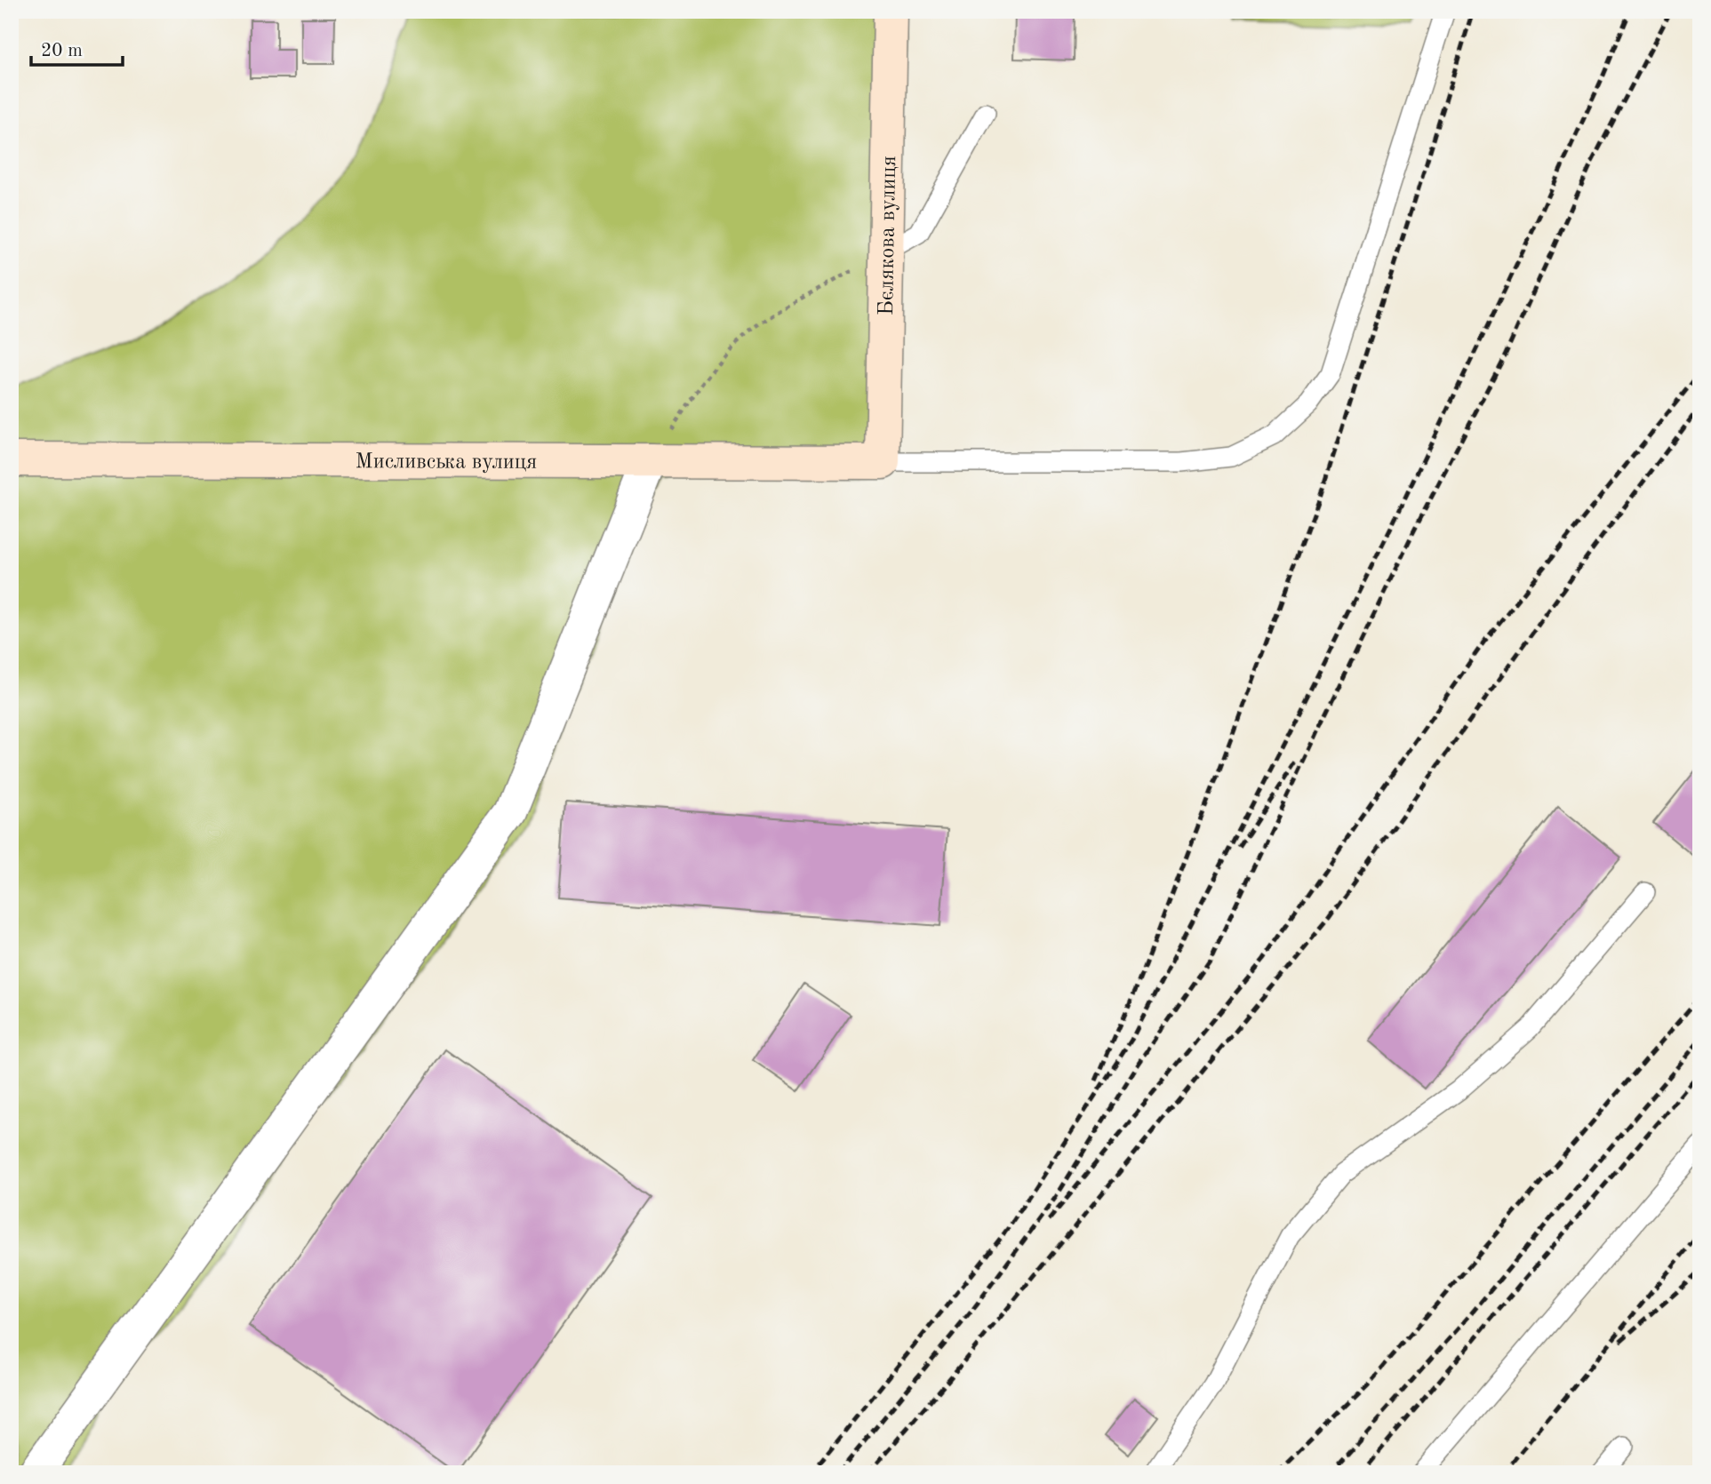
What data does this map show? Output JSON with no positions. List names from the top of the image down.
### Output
{
  "streets": {
    "street": ["Бєлякова вулиця", "Мисливська вулиця"]
  },
  "crossings": [
    ["Бєлякова вулиця", "Мисливська вулиця"]
  ],
  "scale_bar": "20 m"
}
